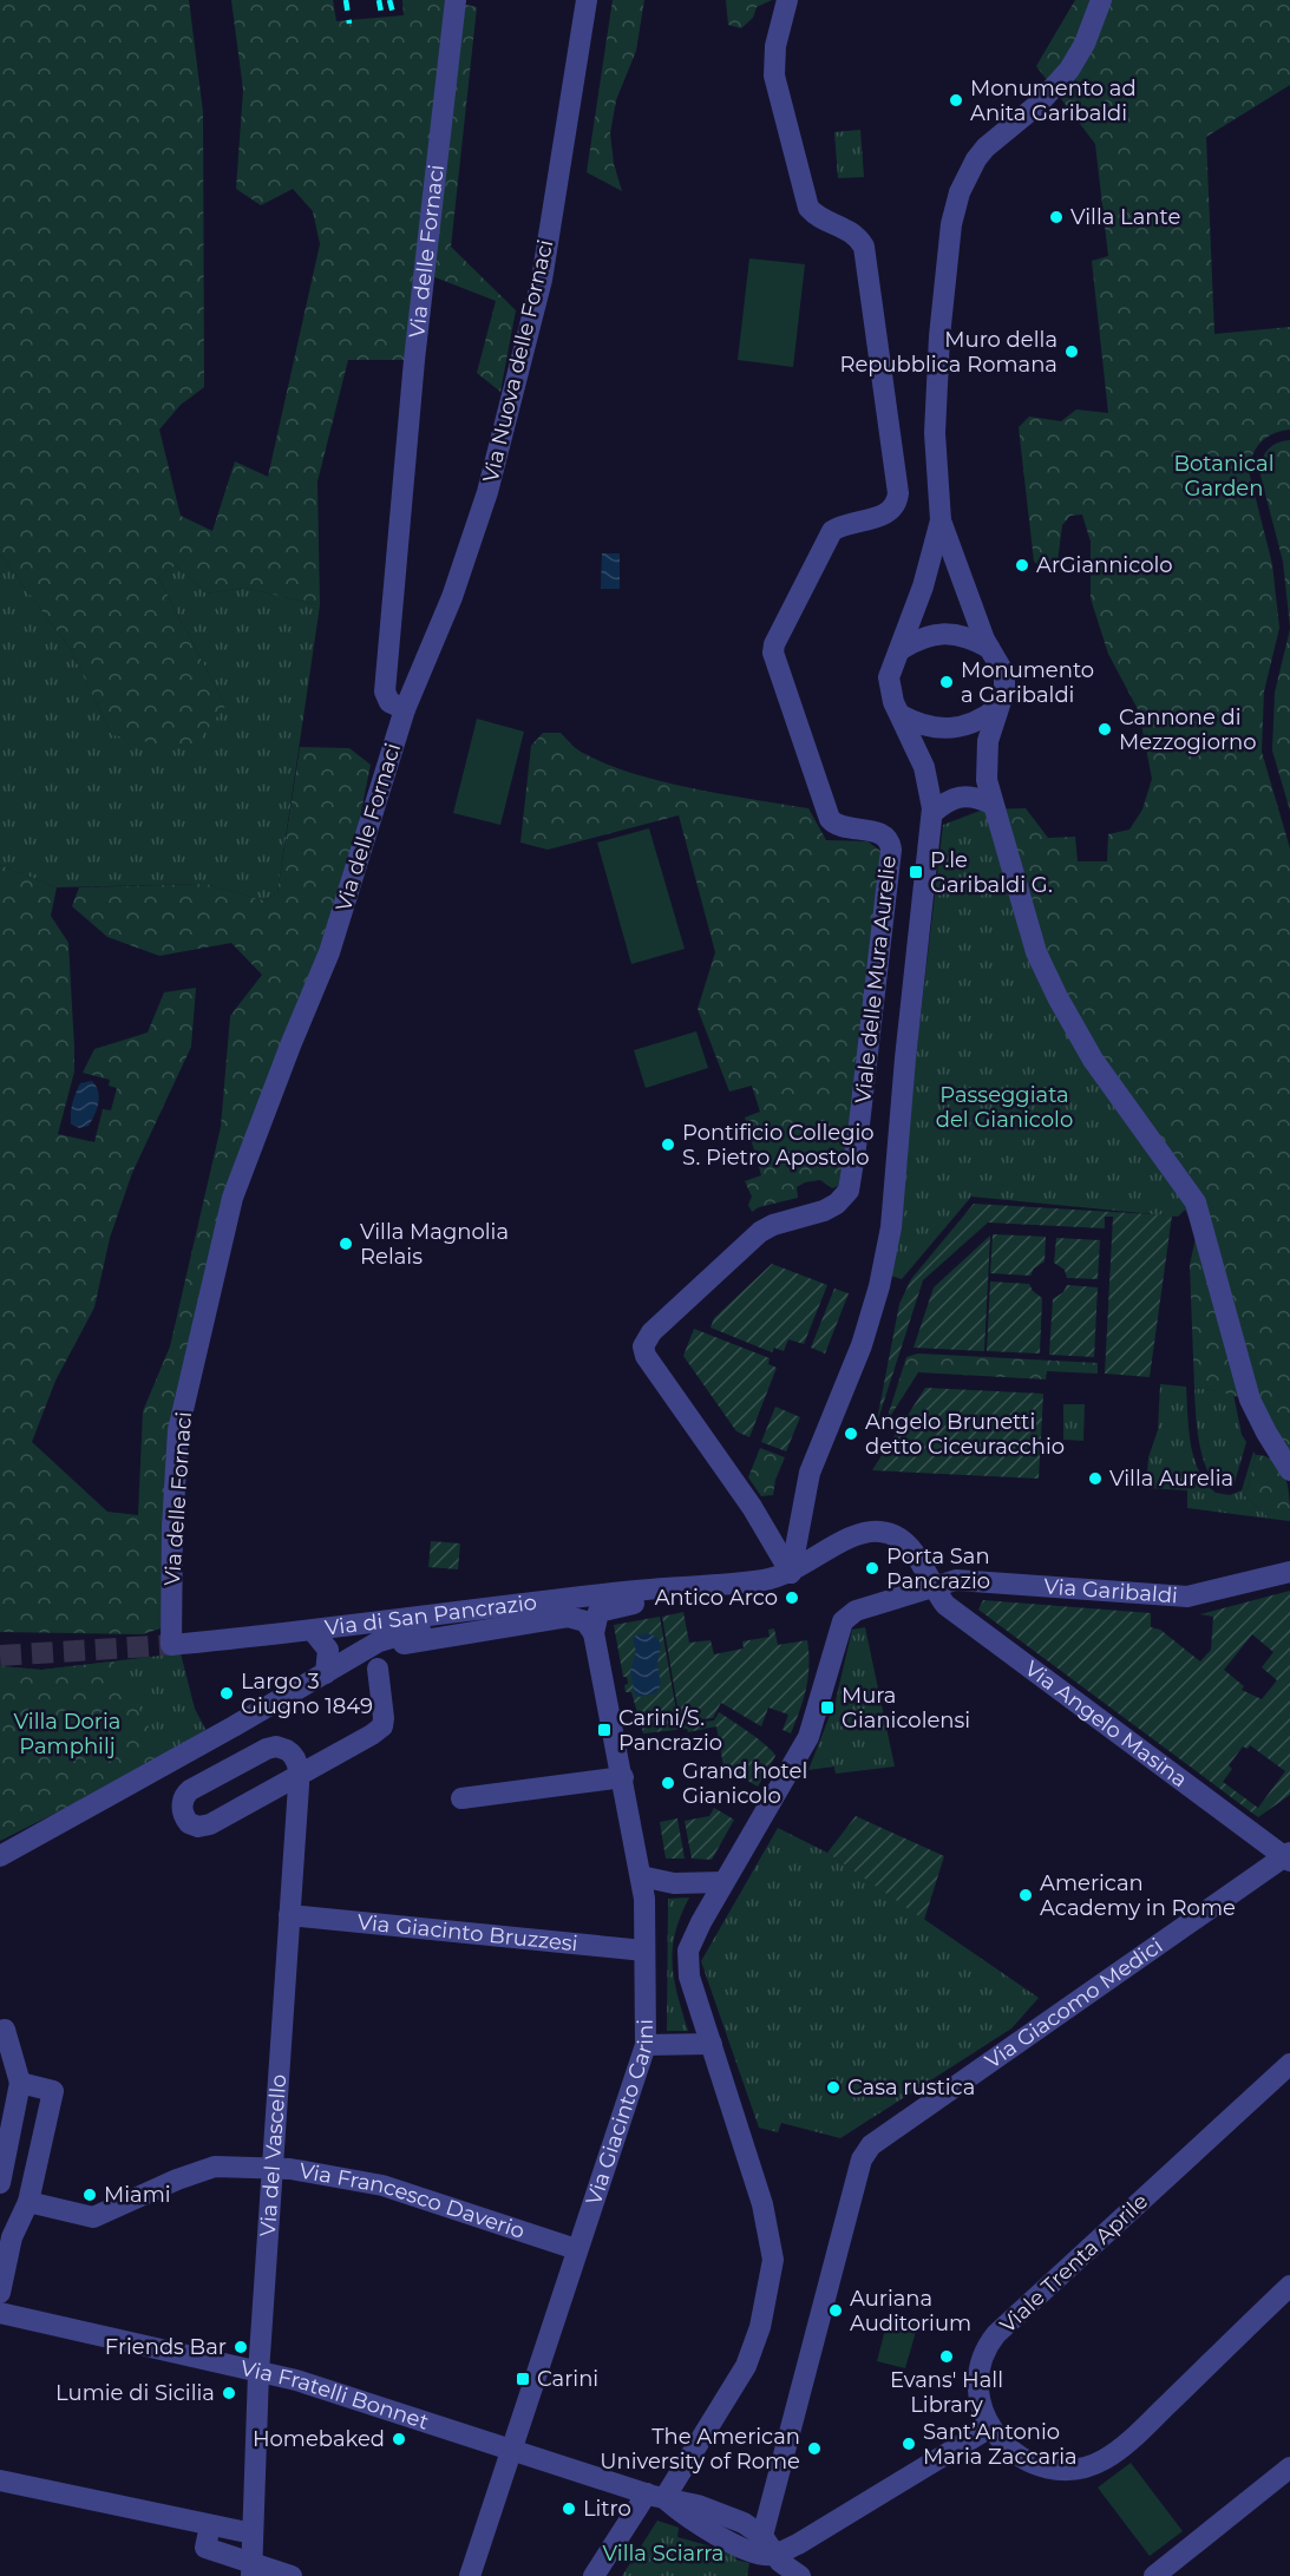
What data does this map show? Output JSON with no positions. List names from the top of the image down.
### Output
{
  "streets": {
    "street": [
      "Via delle Fornaci",
      "Via Nuova delle Fornaci",
      "Viale delle Mura Aurelie",
      "Via Garibaldi",
      "Via di San Pancrazio",
      "Via Angelo Masina",
      "Via Giacinto Bruzzesi",
      "Via Giacomo Medici",
      "Via Giacinto Carini",
      "Via del Vascello",
      "Via Francesco Daverio",
      "Viale Trenta Aprile",
      "Via Fratelli Bonnet"
    ]
  },
  "crossings": [
    ["Via delle Fornaci", "Via Nuova delle Fornaci"],
    ["Via delle Fornaci", "Via di San Pancrazio"],
    ["Viale delle Mura Aurelie", "Via di San Pancrazio"],
    ["Via Garibaldi", "Via Angelo Masina"],
    ["Via di San Pancrazio", "Via Angelo Masina"],
    ["Via di San Pancrazio", "Via Giacinto Carini"],
    ["Via Angelo Masina", "Via Giacomo Medici"],
    ["Via Giacinto Bruzzesi", "Via Giacinto Carini"],
    ["Via Giacinto Bruzzesi", "Via del Vascello"],
    ["Via Giacinto Carini", "Via Francesco Daverio"],
    ["Via Giacinto Carini", "Via Fratelli Bonnet"],
    ["Via del Vascello", "Via Francesco Daverio"],
    ["Via del Vascello", "Via Fratelli Bonnet"]
  ],
  "parks": [
    "Botanical Garden",
    "Passeggiata del Gianicolo",
    "Villa Doria Pamphilj",
    "Villa Sciarra"
  ],
  "places": {
    "other": [
      "Monumento ad Anita Garibaldi",
      "Villa Lante",
      "Muro della Repubblica Romana",
      "ArGiannicolo",
      "Monumento a Garibaldi",
      "Cannone di Mezzogiorno",
      "Pontificio Collegio S. Pietro Apostolo",
      "Villa Magnolia Relais",
      "Angelo Brunetti detto Ciceuracchio",
      "Villa Aurelia",
      "Porta San Pancrazio",
      "Antico Arco",
      "Largo 3 Giugno 1849",
      "Grand hotel Gianicolo",
      "American Academy in Rome",
      "Casa rustica",
      "Miami",
      "Auriana Auditorium",
      "Friends Bar",
      "Evans' Hall Library",
      "Lumie di Sicilia",
      "Homebaked",
      "Sant’Antonio Maria Zaccaria",
      "The American University of Rome",
      "Litro"
    ],
    "transit": [
      "P.le Garibaldi G.",
      "Mura Gianicolensi",
      "Carini/S. Pancrazio",
      "Carini"
    ]
  }
}
